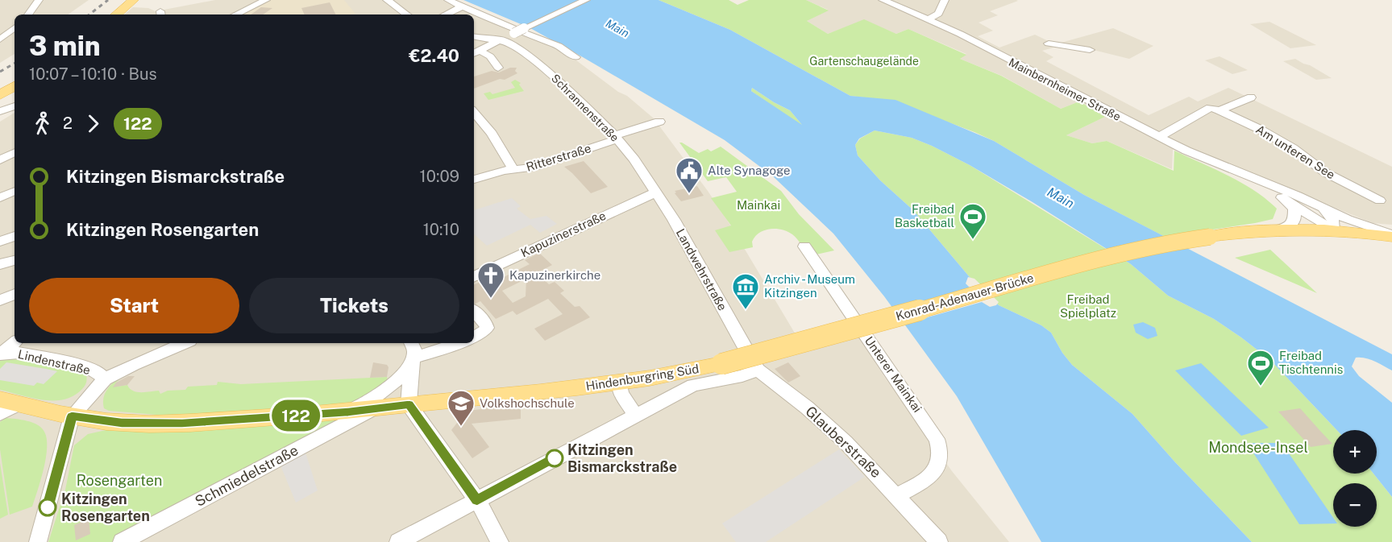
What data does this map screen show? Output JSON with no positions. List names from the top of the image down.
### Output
{
  "streets": {
    "main road": ["Mainbernheimer Straße", "Konrad-Adenauer-Brücke", "Hindenburgring Süd"],
    "street": [
      "Schrannenstraße",
      "Am unteren See",
      "Ritterstraße",
      "Kapuzinerstraße",
      "Landwehrstraße",
      "Lindenstraße",
      "Unterer Mainkai",
      "Glauberstraße",
      "Schmiedelstraße"
    ]
  },
  "crossings": [
    ["Mainbernheimer Straße", "Konrad-Adenauer-Brücke"],
    ["Schrannenstraße", "Ritterstraße"],
    ["Schrannenstraße", "Kapuzinerstraße"],
    ["Schrannenstraße", "Landwehrstraße"],
    ["Kapuzinerstraße", "Landwehrstraße"],
    ["Landwehrstraße", "Glauberstraße"],
    ["Konrad-Adenauer-Brücke", "Hindenburgring Süd"],
    ["Unterer Mainkai", "Glauberstraße"],
    ["Hindenburgring Süd", "Schmiedelstraße"]
  ],
  "water": ["Main"],
  "parks": [
    "Gartenschaugelände",
    "Mainkai",
    "Freibad Spielplatz",
    "Mondsee-Insel",
    "Rosengarten"
  ],
  "places": {
    "public building": ["Alte Synagoge"],
    "sports": ["Freibad Basketball", "Freibad Tischtennis"],
    "church": ["Kapuzinerkirche"],
    "museum": ["Archiv - Museum Kitzingen"],
    "school or university": ["Volkshochschule"],
    "other": ["Kitzingen Bismarckstraße", "Kitzingen Rosengarten"]
  },
  "lines": ["bus line 122"],
  "page": {
    "on_map": "122",
    "heading": ["3 min", "10:07 – 10:10 · Bus", "€2.40"],
    "legs": ["2", "122"],
    "list": [
      {
        "name": "Kitzingen Bismarckstraße",
        "value": "10:09"
      },
      {
        "name": "Kitzingen Rosengarten",
        "value": "10:10"
      }
    ],
    "buttons": ["Start", "Tickets"],
    "map_buttons": ["+", "−"]
  }
}
